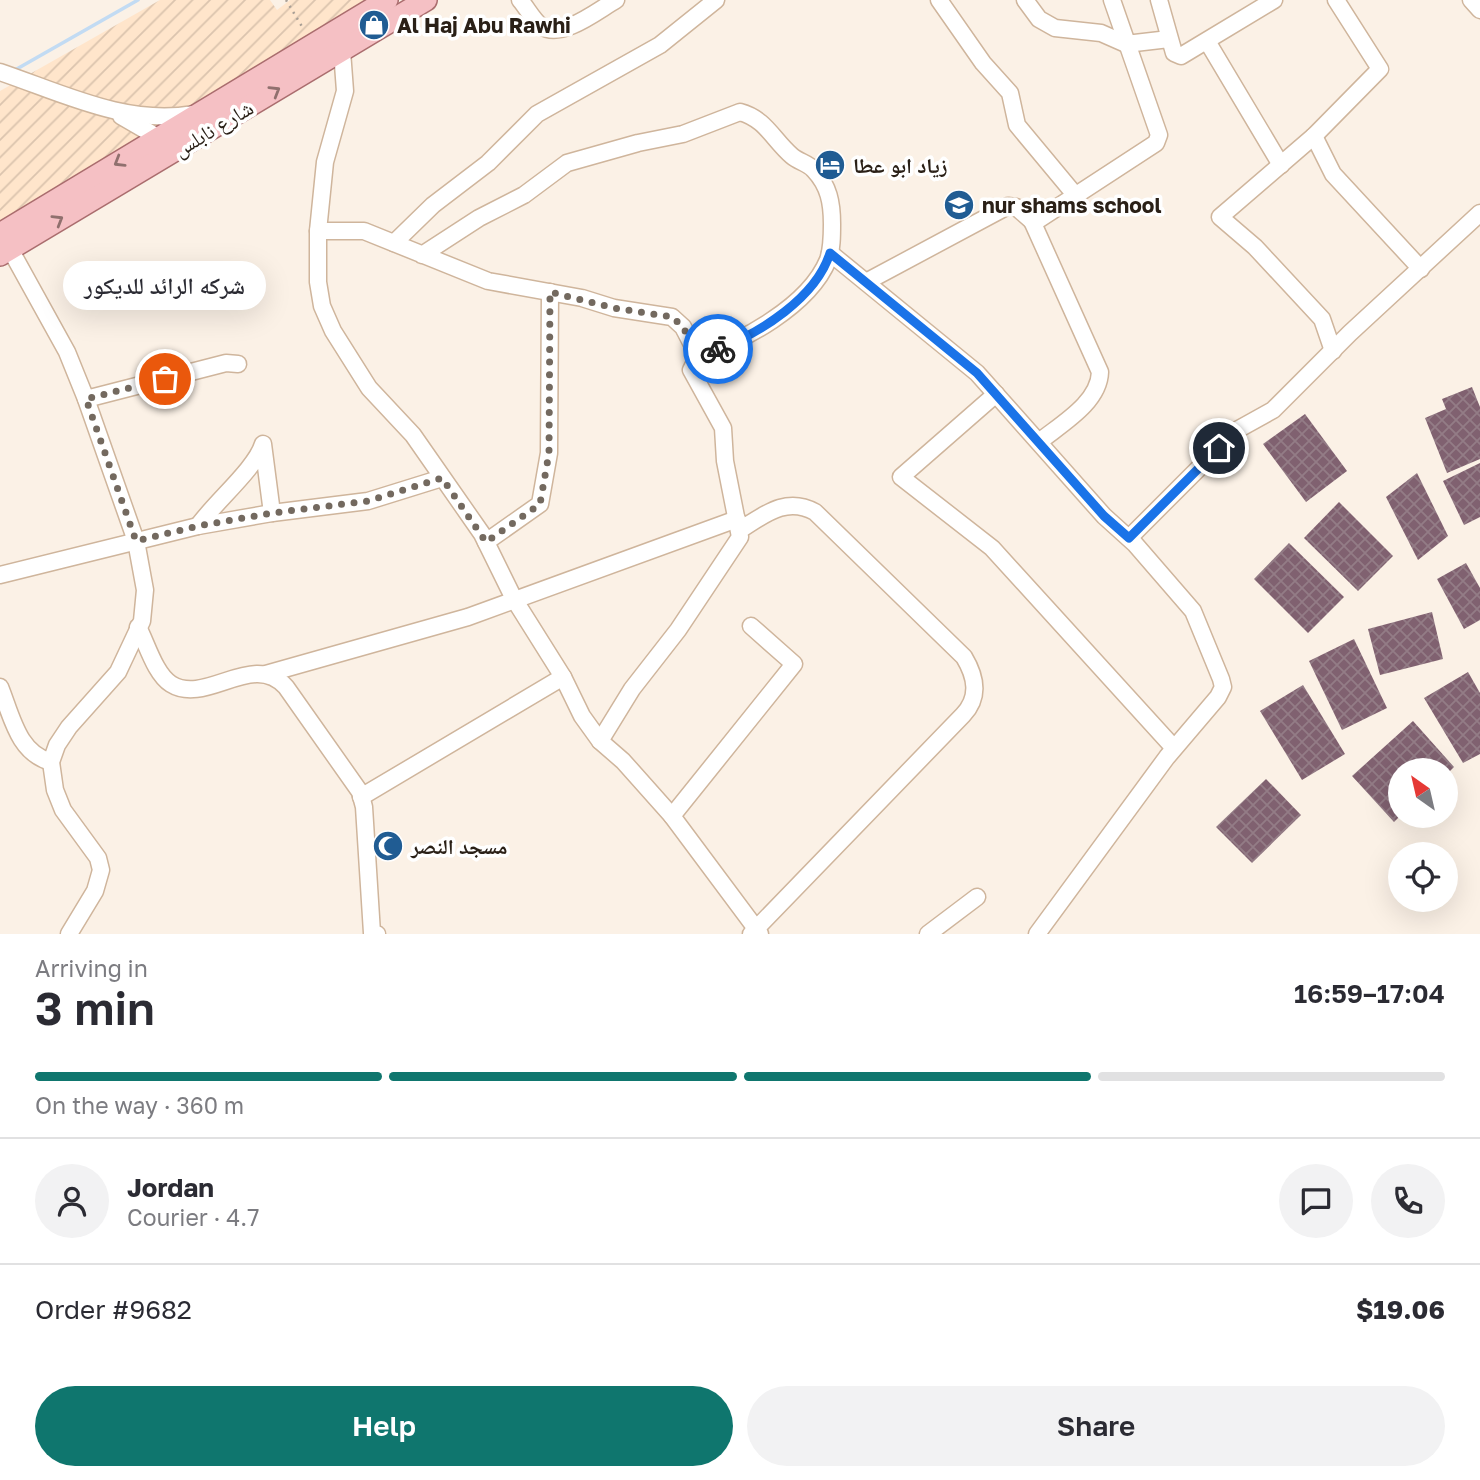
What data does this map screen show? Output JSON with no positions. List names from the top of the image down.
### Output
{
  "streets": {
    "main road": ["شارع نابلس"]
  },
  "places": {
    "shop": ["Al Haj Abu Rawhi"],
    "hotel": ["زياد ابو عطا"],
    "school or university": ["nur shams school"],
    "other": ["شركه الرائد للديكور"],
    "mosque": ["مسجد النصر"]
  },
  "north": "top left",
  "page": {
    "bubble": "شركه الرائد للديكور",
    "heading": ["3 min", "Arriving in", "16:59–17:04"],
    "panel": [
      "Jordan",
      "Courier · 4.7",
      "Order #9682",
      "$19.06"
    ],
    "bar": "On the way · 360 m",
    "buttons": ["Help", "Share"]
  }
}
